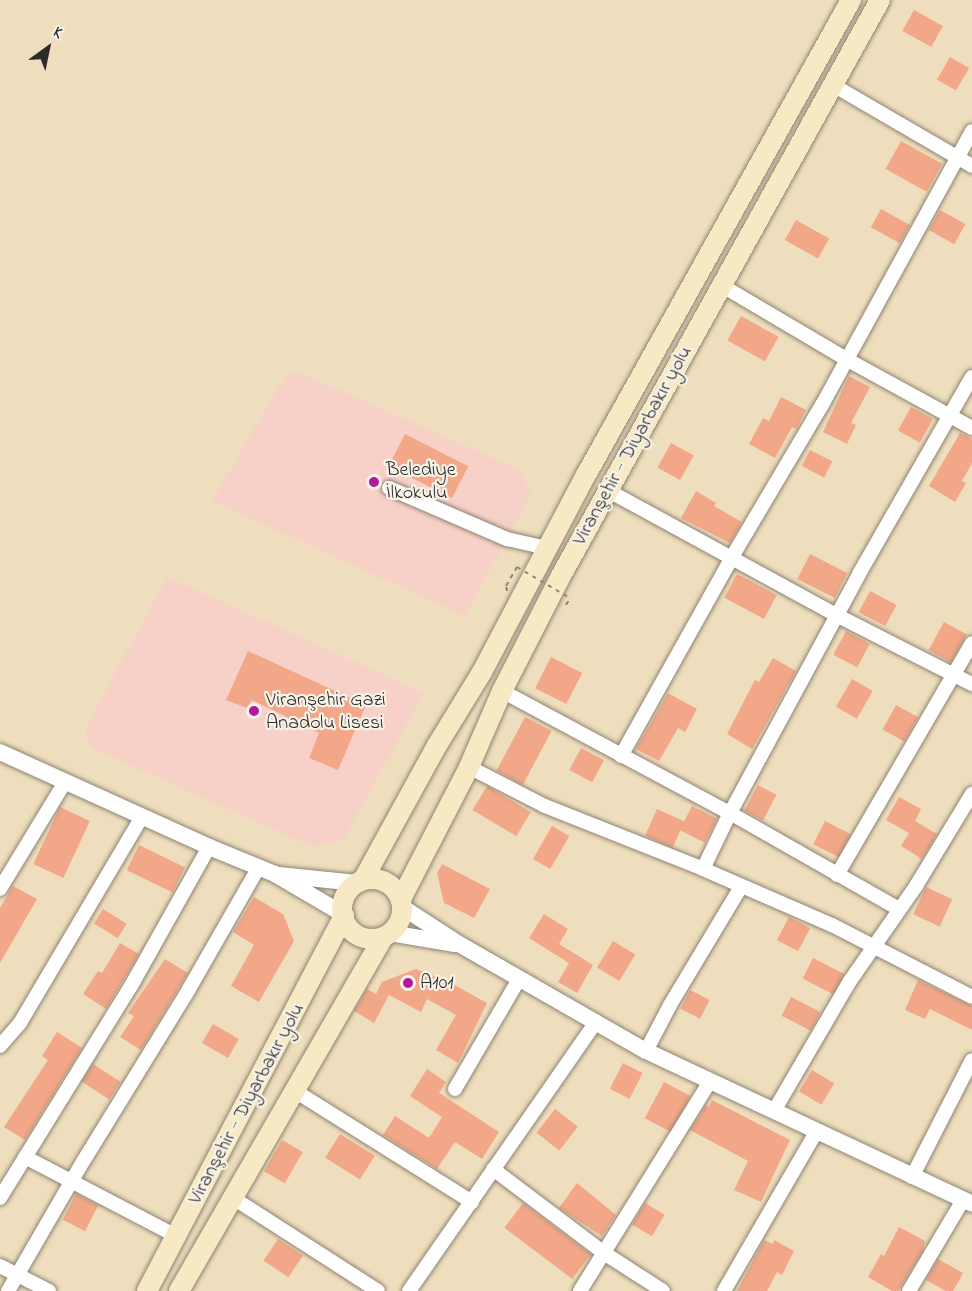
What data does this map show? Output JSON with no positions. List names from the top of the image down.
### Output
{
  "streets": {
    "main road": ["Viranşehir - Diyarbakır yolu"]
  },
  "places": ["Belediye İlkokulu", "Viranşehir Gazi Anadolu Lisesi", "A101"],
  "north": "top right"
}
